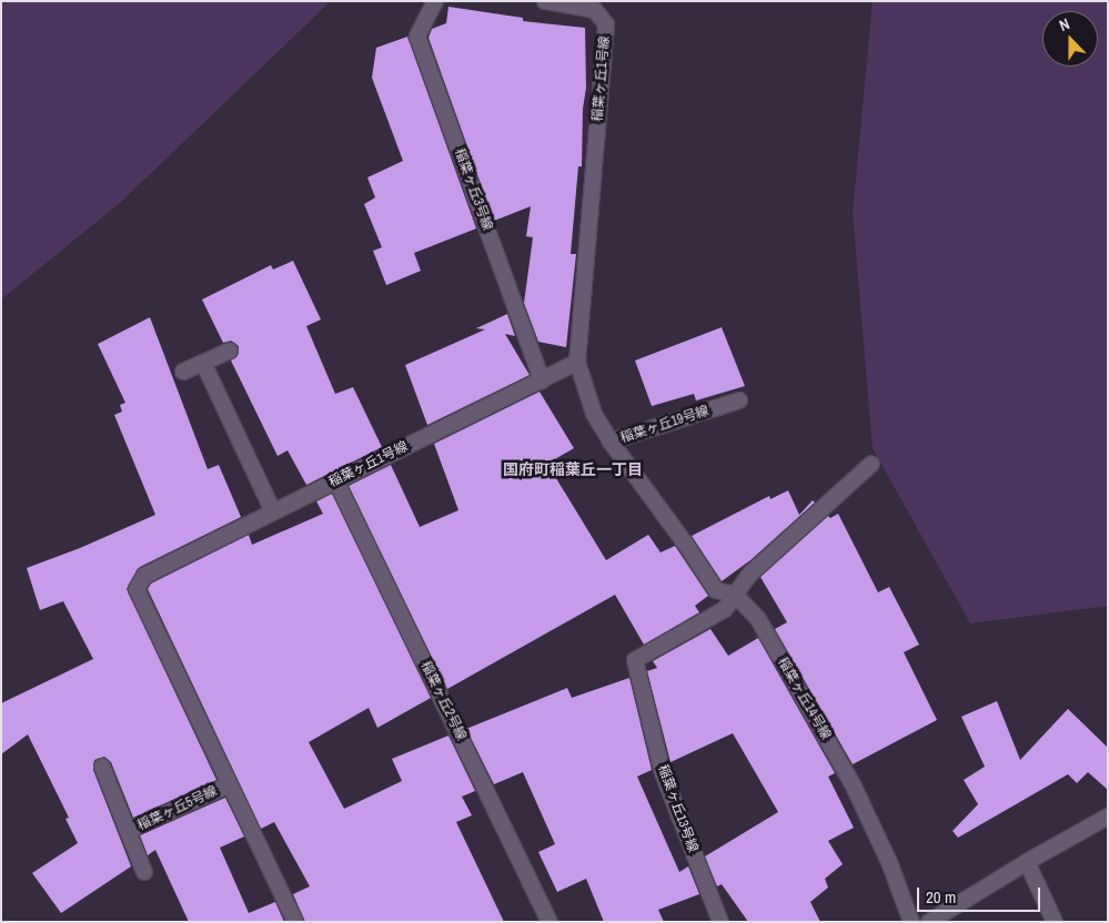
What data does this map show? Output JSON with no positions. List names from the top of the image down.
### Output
{
  "streets": {
    "street": [
      "稲葉ヶ丘1号線",
      "稲葉ヶ丘3号線",
      "稲葉ヶ丘19号線",
      "稲葉ヶ丘14号線",
      "稲葉ヶ丘2号線",
      "稲葉ヶ丘5号線",
      "稲葉ヶ丘13号線"
    ]
  },
  "crossings": [
    ["稲葉ヶ丘1号線", "稲葉ヶ丘3号線"],
    ["稲葉ヶ丘1号線", "稲葉ヶ丘19号線"],
    ["稲葉ヶ丘1号線", "稲葉ヶ丘2号線"],
    ["稲葉ヶ丘1号線", "稲葉ヶ丘5号線"],
    ["稲葉ヶ丘14号線", "稲葉ヶ丘13号線"]
  ],
  "districts": ["国府町稲葉丘一丁目"],
  "scale_bar": "20 m",
  "north": "top"
}
